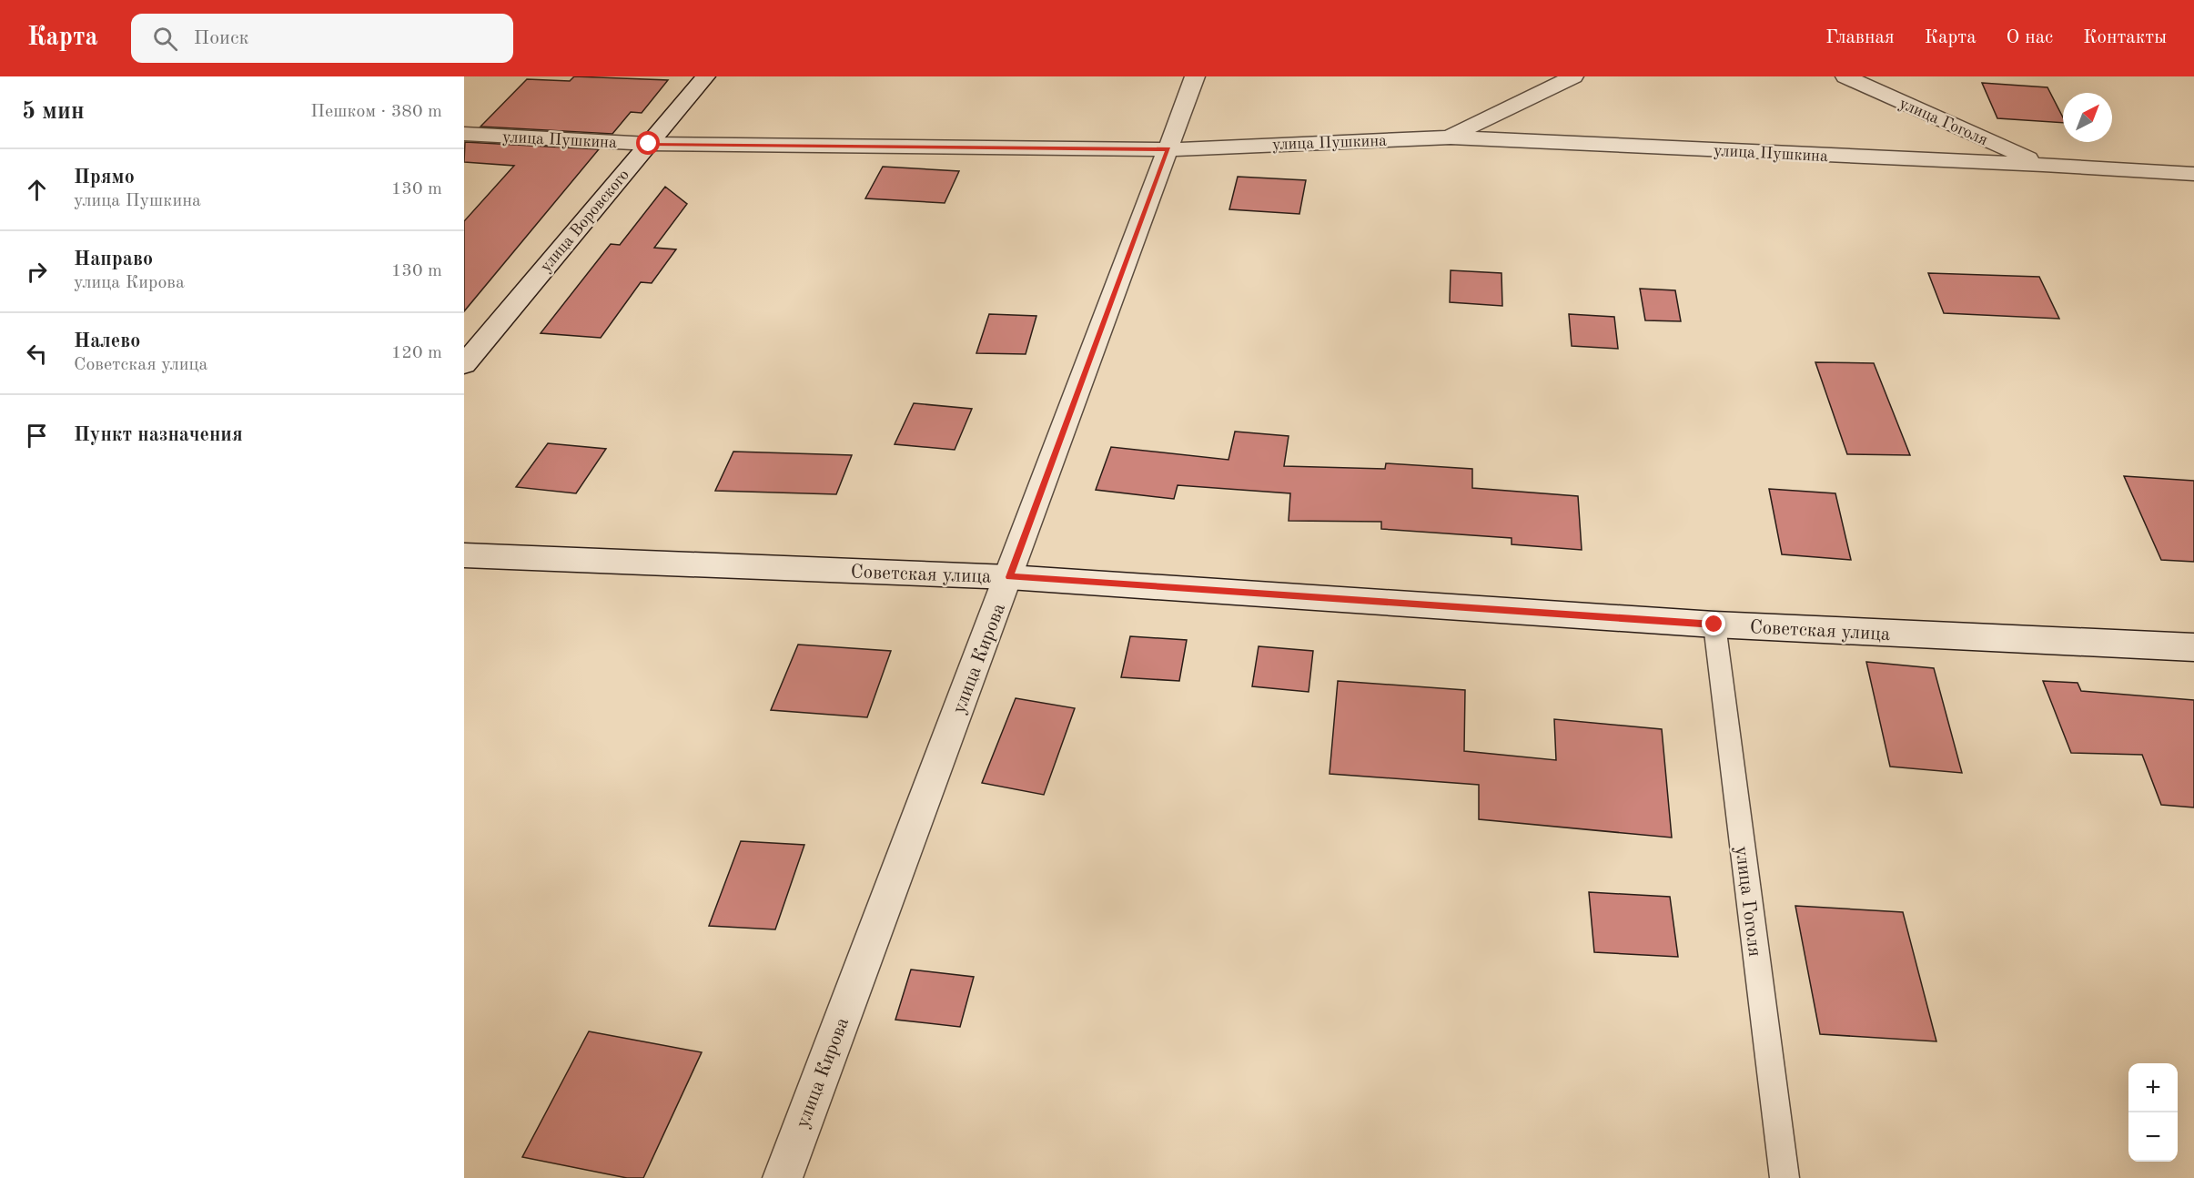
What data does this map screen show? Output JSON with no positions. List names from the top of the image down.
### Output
{
  "streets": {
    "street": [
      "улица Гоголя",
      "улица Пушкина",
      "улица Воровского",
      "Советская улица",
      "улица Кирова"
    ]
  },
  "crossings": [
    ["улица Гоголя", "улица Пушкина"],
    ["улица Гоголя", "Советская улица"],
    ["улица Пушкина", "улица Воровского"],
    ["улица Пушкина", "улица Кирова"],
    ["Советская улица", "улица Кирова"]
  ],
  "north": "top right",
  "page": {
    "header": "Карта",
    "search": "Поиск",
    "nav": [
      "Главная",
      "Карта",
      "О нас",
      "Контакты"
    ],
    "heading": ["5 мин", "Пешком · 380 m"],
    "list": [
      ["Прямо", "улица Пушкина", "130 m"],
      ["Направо", "улица Кирова", "130 m"],
      ["Налево", "Советская улица", "120 m"],
      "Пункт назначения"
    ],
    "map_buttons": ["+", "−"]
  }
}
